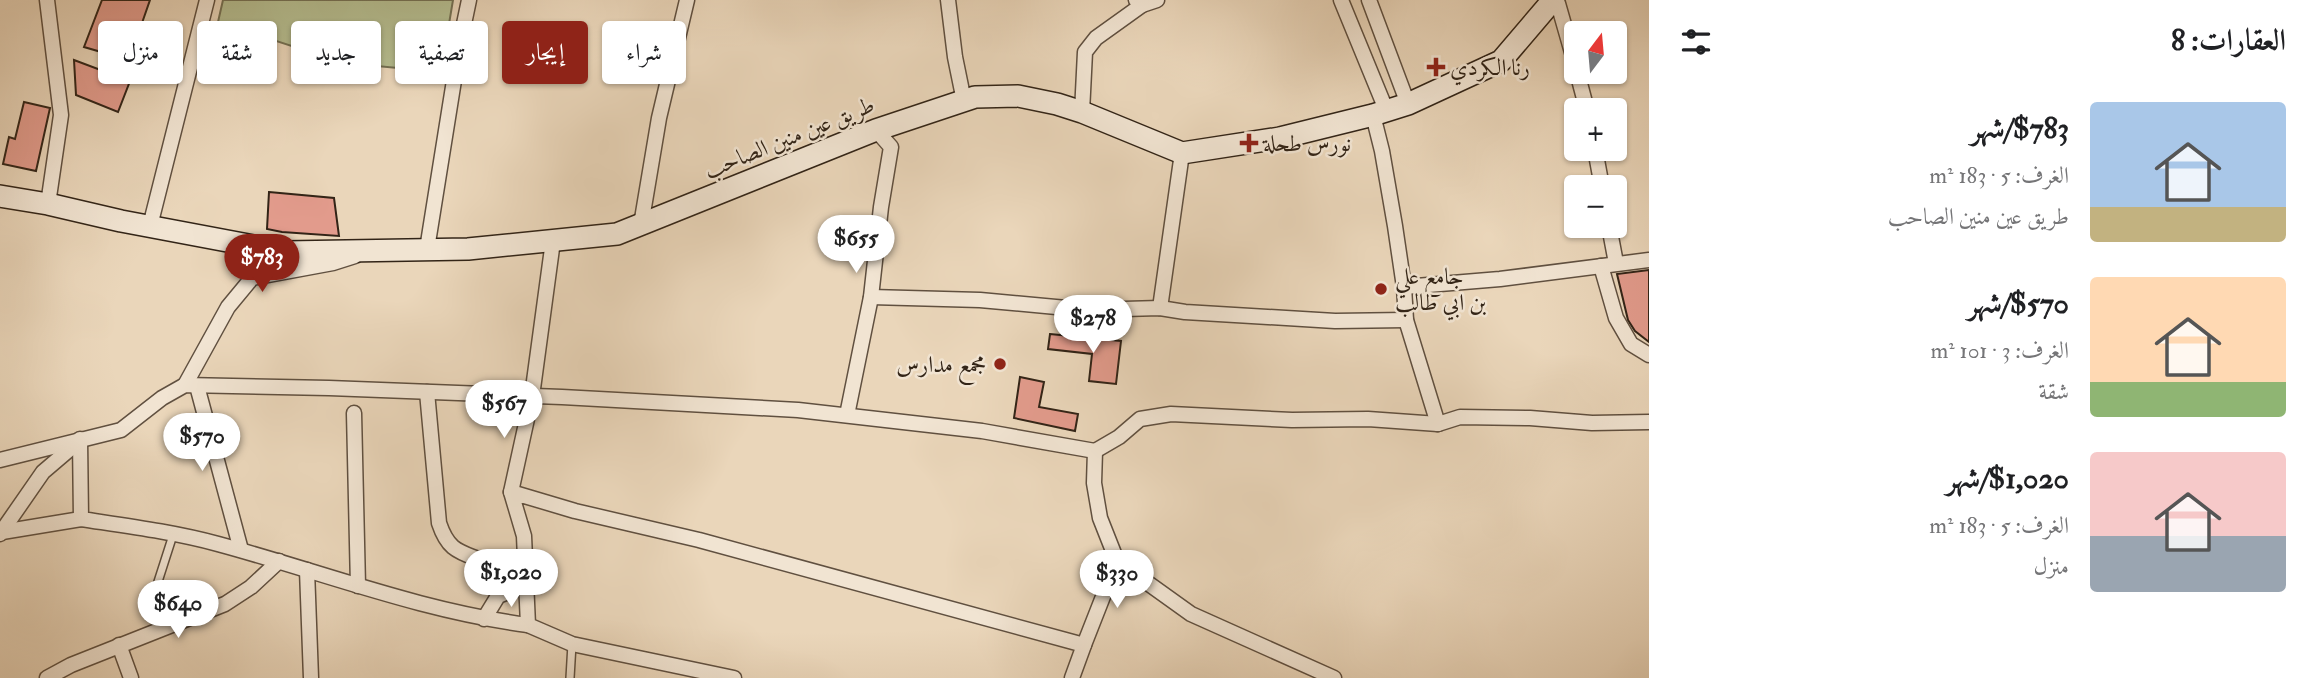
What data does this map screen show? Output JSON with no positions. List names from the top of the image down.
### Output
{
  "streets": {
    "main road": ["طريق عين منين الصاحب"]
  },
  "places": {
    "health": ["رنا الكردي", "نورس طحلة"],
    "other": ["جامع علي بن ابي طالب", "مجمع مدارس"]
  },
  "north": "top",
  "page": {
    "heading": "العقارات: 8",
    "map_buttons": ["+", "−"],
    "chip": [
      "شراء",
      "إيجار",
      "تصفية",
      "جديد",
      "شقة",
      "منزل"
    ],
    "list": [
      {
        "name": "$783/شهر",
        "note": "الغرف: 5 · 183 m² · طريق عين منين الصاحب"
      },
      {
        "name": "$570/شهر",
        "note": "الغرف: 3 · 101 m² · شقة"
      },
      {
        "name": "$1,020/شهر",
        "note": "الغرف: 5 · 183 m² · منزل"
      }
    ],
    "price": [
      "$655",
      "$783",
      "$278",
      "$567",
      "$570",
      "$1,020",
      "$330",
      "$640"
    ]
  }
}
